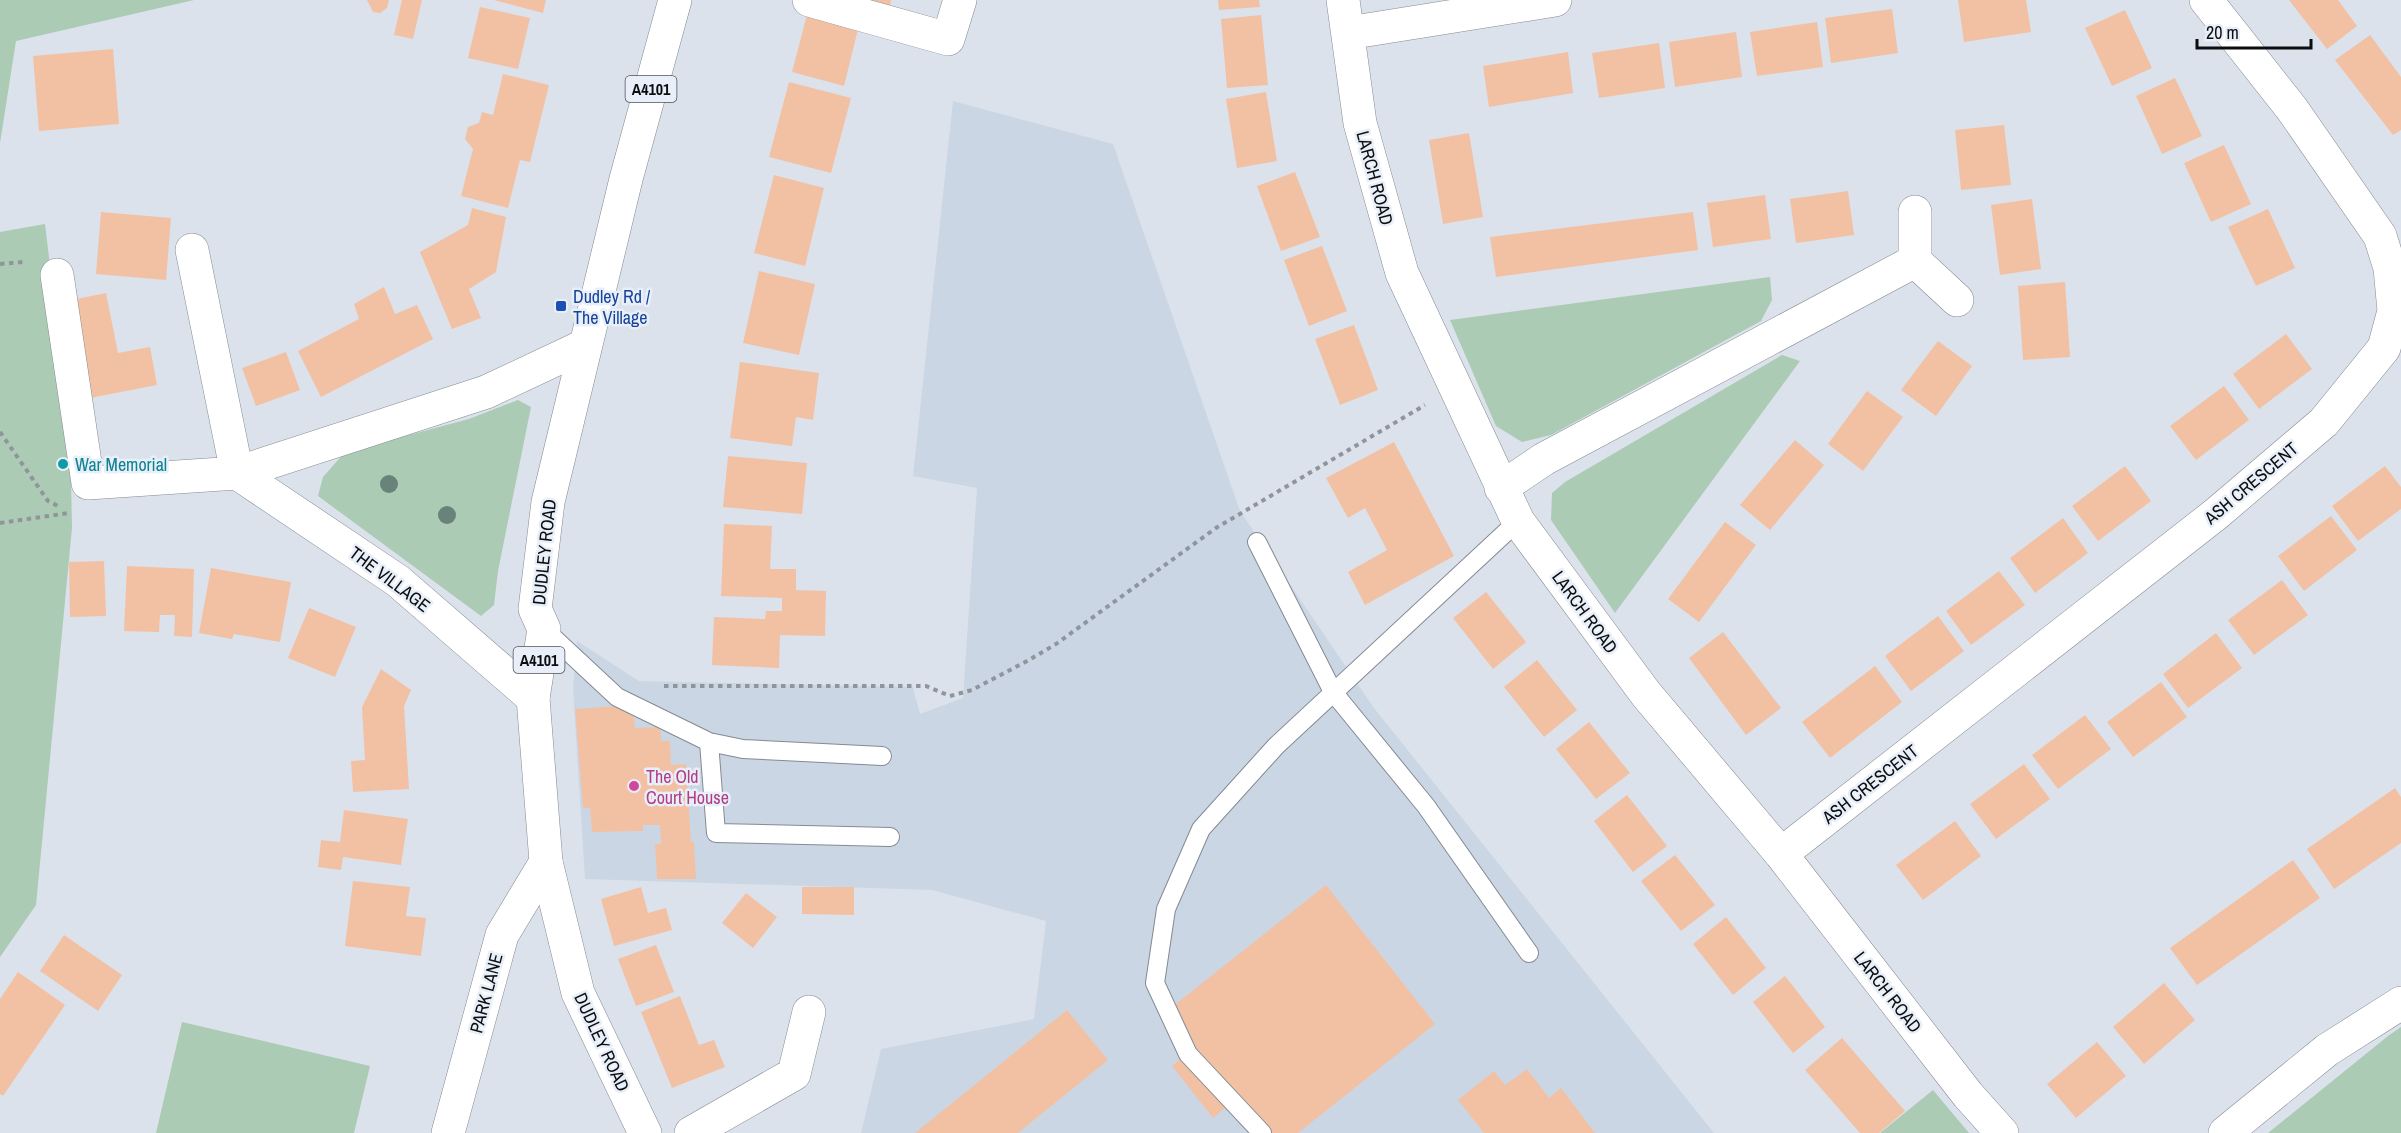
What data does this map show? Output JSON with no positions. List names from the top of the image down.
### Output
{
  "streets": {
    "street": [
      "A4101",
      "LARCH ROAD",
      "ASH CRESCENT",
      "DUDLEY ROAD",
      "THE VILLAGE",
      "PARK LANE"
    ]
  },
  "crossings": [
    ["LARCH ROAD", "ASH CRESCENT"],
    ["DUDLEY ROAD", "THE VILLAGE"],
    ["DUDLEY ROAD", "PARK LANE"]
  ],
  "places": {
    "transit": ["Dudley Rd / The Village"],
    "other": ["War Memorial", "The Old Court House"]
  },
  "scale_bar": "20 m"
}
